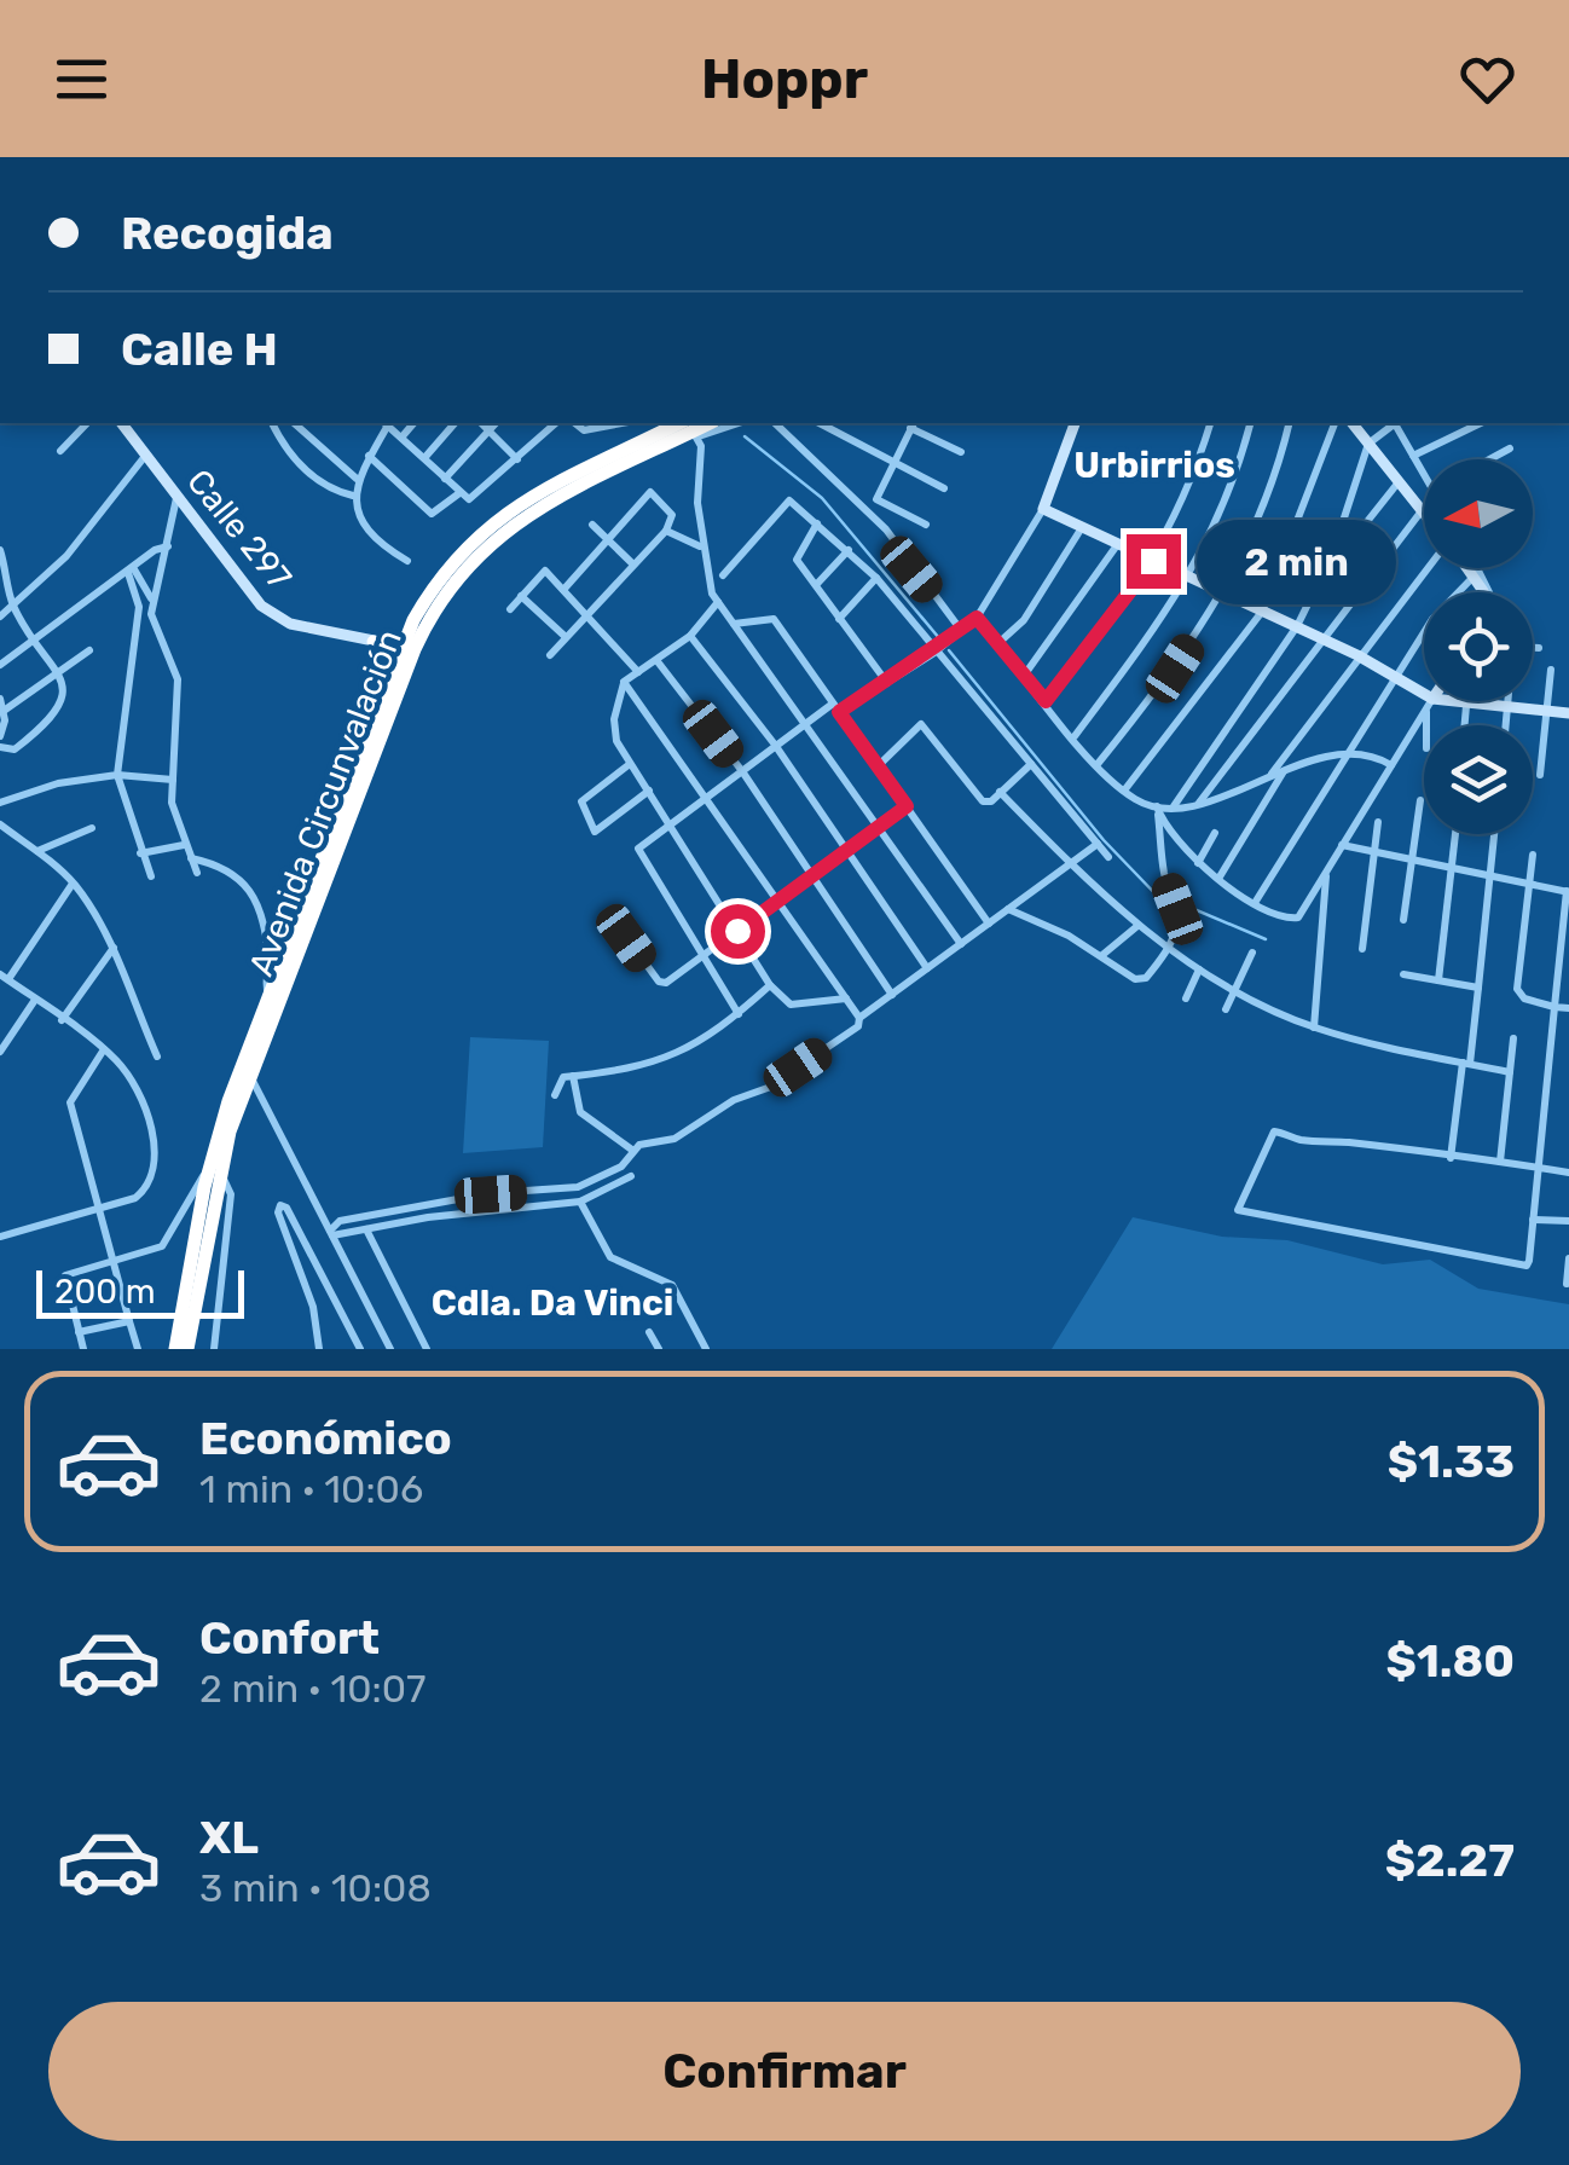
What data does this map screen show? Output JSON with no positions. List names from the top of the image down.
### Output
{
  "streets": {
    "highway": ["Avenida Circunvalación"],
    "street": ["Calle 297"]
  },
  "crossings": [
    ["Calle 297", "Avenida Circunvalación"]
  ],
  "districts": ["Urbirrios", "Cdla. Da Vinci"],
  "scale_bar": "200 m",
  "north": "left",
  "page": {
    "header": "Hoppr",
    "banner": ["Recogida", "Calle H"],
    "bubble": "2 min",
    "scale": "200 m",
    "list": [
      {
        "name": "Económico",
        "note": "1 min · 10:06",
        "value": "$1.33"
      },
      {
        "name": "Confort",
        "note": "2 min · 10:07",
        "value": "$1.80"
      },
      {
        "name": "XL",
        "note": "3 min · 10:08",
        "value": "$2.27"
      }
    ],
    "buttons": "Confirmar"
  }
}
